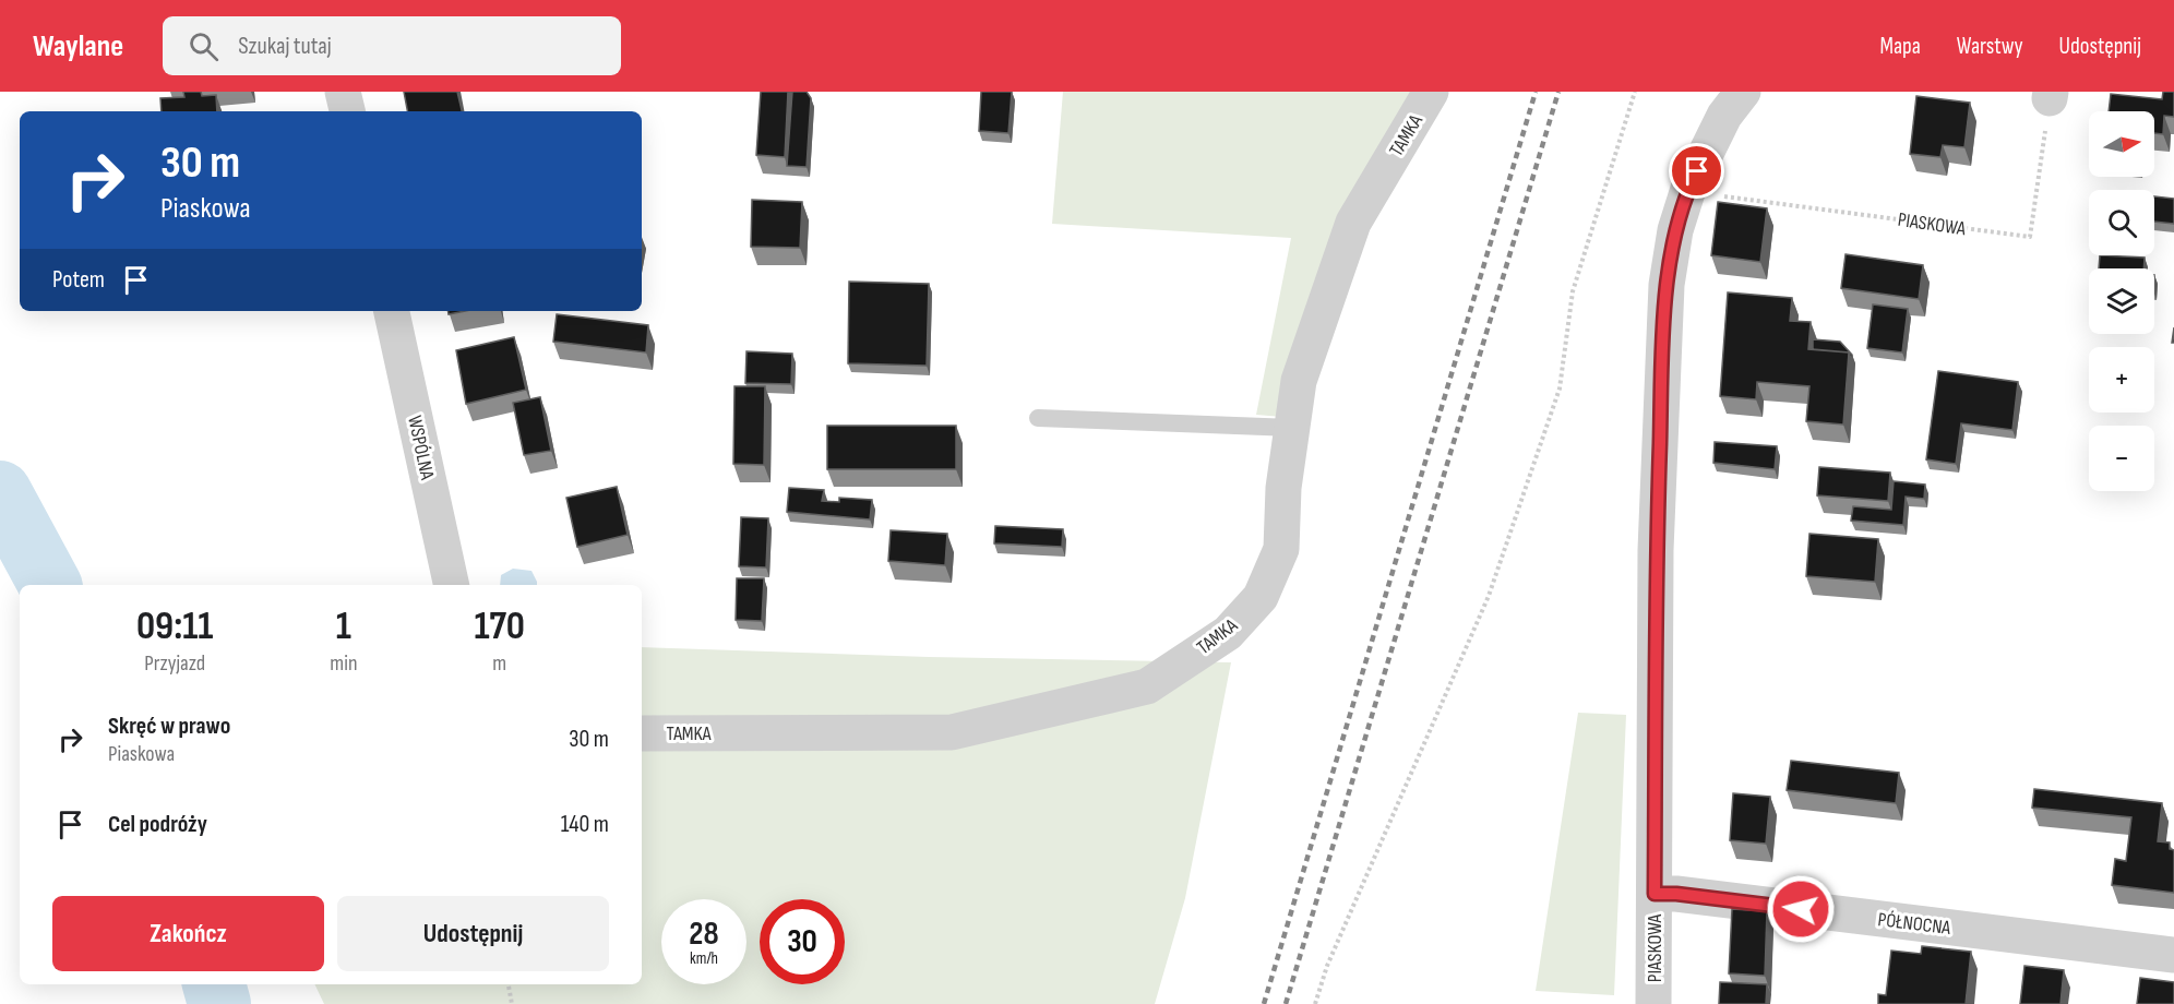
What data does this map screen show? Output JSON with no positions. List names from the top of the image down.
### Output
{
  "streets": {
    "street": [
      "TAMKA",
      "PIASKOWA",
      "WSPÓLNA",
      "PÓŁNOCNA"
    ]
  },
  "crossings": [
    ["PIASKOWA", "PÓŁNOCNA"]
  ],
  "north": "right",
  "page": {
    "header": "Waylane",
    "search": "Szukaj tutaj",
    "nav": ["Mapa", "Warstwy", "Udostępnij"],
    "map_buttons": ["+", "−"],
    "turn": ["30 m", "Piaskowa"],
    "then": "Potem",
    "eta": [
      "09:11",
      "Przyjazd",
      "1",
      "min",
      "170",
      "m"
    ],
    "list": [
      {
        "name": "Skręć w prawo",
        "note": "Piaskowa",
        "value": "30 m"
      },
      {
        "name": "Cel podróży",
        "value": "140 m"
      }
    ],
    "buttons": ["Zakończ", "Udostępnij"],
    "speed": "28 km/h",
    "limit": "30"
  }
}
